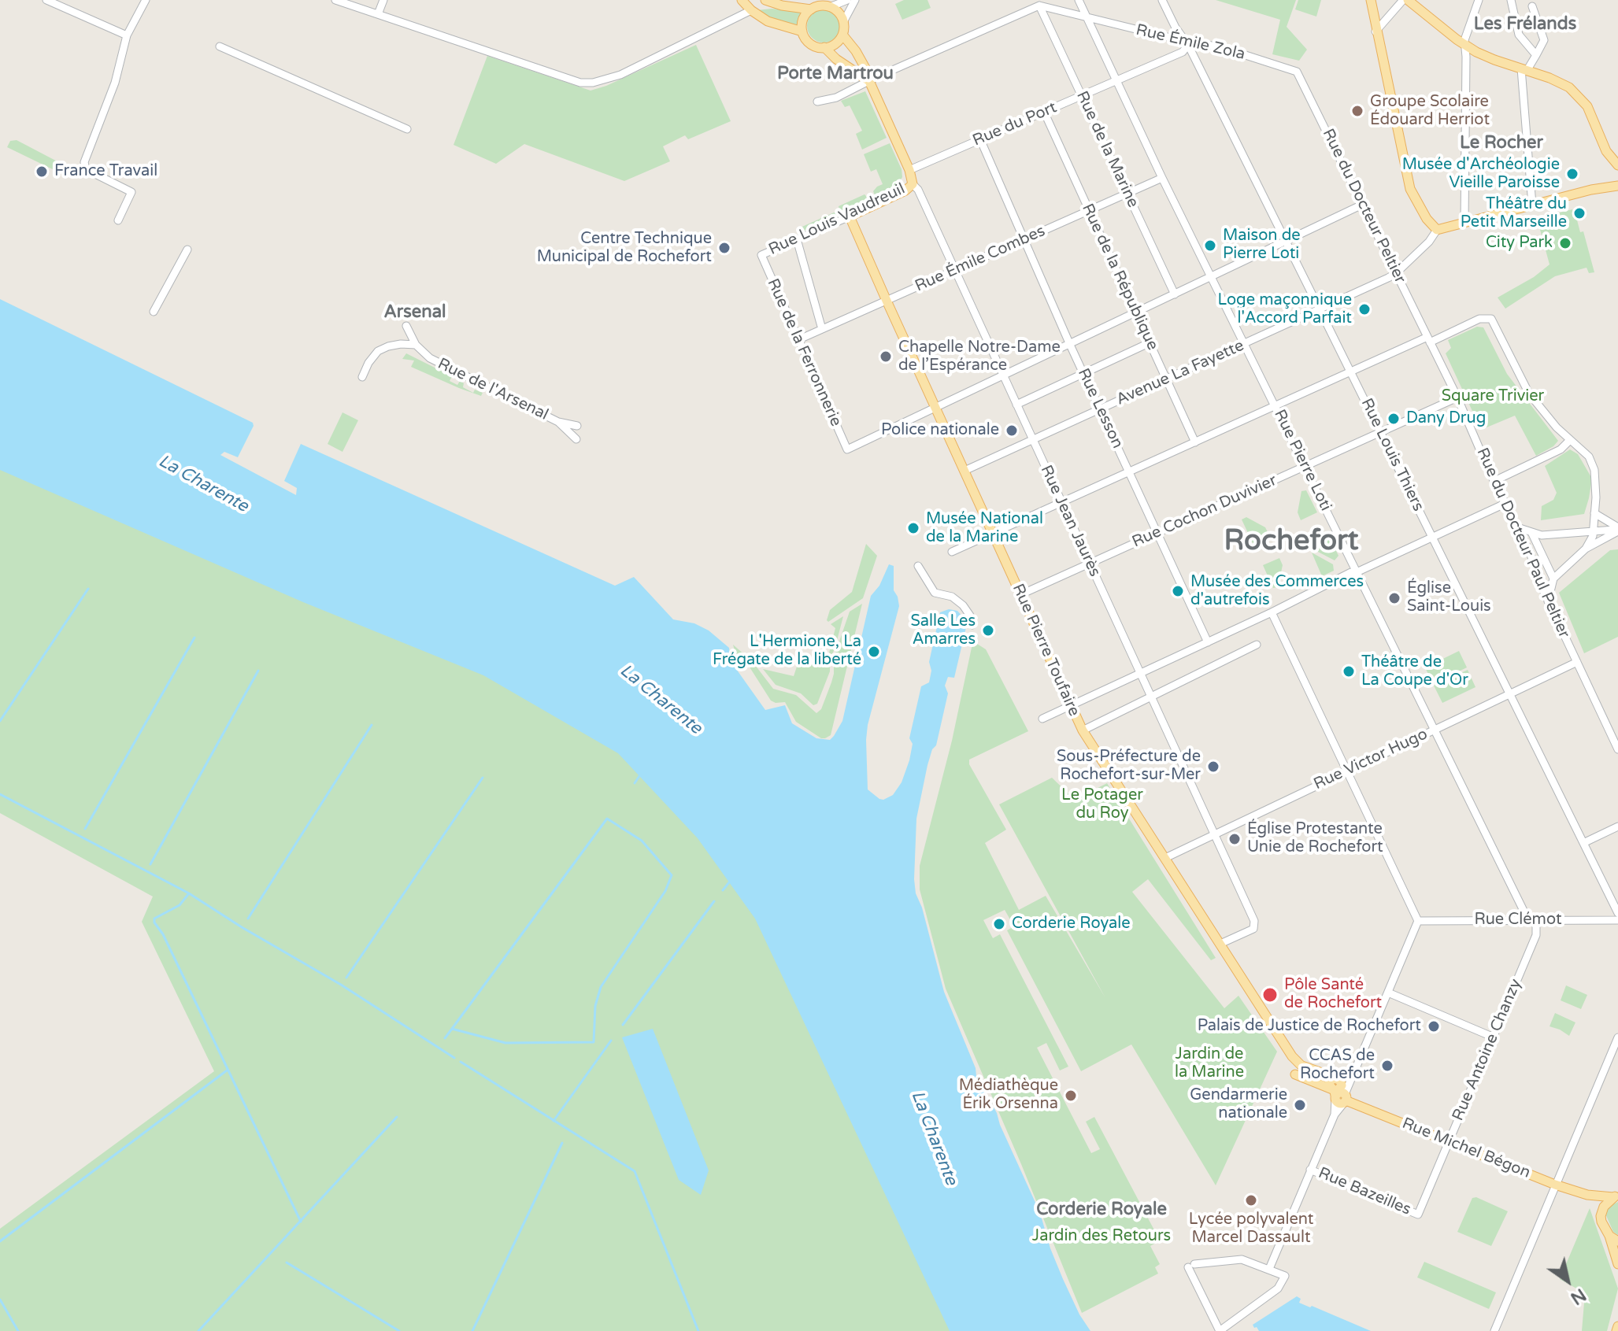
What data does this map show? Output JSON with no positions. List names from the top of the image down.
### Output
{
  "streets": {
    "main road": [
      "Rue Louis Vaudreuil",
      "Rue Jean Jaurès",
      "Rue Pierre Toufaire",
      "Rue Michel Bégon"
    ],
    "street": [
      "Rue Émile Zola",
      "Rue du Port",
      "Rue de la Marine",
      "Rue du Docteur Peltier",
      "Rue Émile Combes",
      "Rue de la République",
      "Rue de la Ferronnerie",
      "Avenue La Fayette",
      "Rue de l'Arsenal",
      "Rue Lesson",
      "Rue Louis Thiers",
      "Rue Pierre Loti",
      "Rue Cochon Duvivier",
      "Rue du Docteur Paul Peltier",
      "Rue Victor Hugo",
      "Rue Clémot",
      "Rue Antoine Chanzy",
      "Rue Bazeilles"
    ]
  },
  "crossings": [
    ["Rue Émile Zola", "Rue du Port"],
    ["Rue Émile Zola", "Rue de la Marine"],
    ["Rue Émile Zola", "Rue du Docteur Peltier"],
    ["Rue Émile Zola", "Rue Louis Thiers"],
    ["Rue Émile Zola", "Rue Pierre Loti"],
    ["Rue du Port", "Rue de la Marine"],
    ["Rue du Port", "Rue de la République"],
    ["Rue du Port", "Rue Lesson"],
    ["Rue du Port", "Rue Louis Thiers"],
    ["Rue du Port", "Rue Pierre Loti"],
    ["Rue du Port", "Rue Jean Jaurès"],
    ["Rue de la Marine", "Rue Émile Combes"],
    ["Rue du Docteur Peltier", "Avenue La Fayette"],
    ["Rue du Docteur Peltier", "Rue du Docteur Paul Peltier"],
    ["Rue Louis Vaudreuil", "Rue de la Ferronnerie"],
    ["Rue Louis Vaudreuil", "Rue Jean Jaurès"],
    ["Rue Louis Vaudreuil", "Rue Pierre Toufaire"],
    ["Rue Émile Combes", "Rue de la République"],
    ["Rue Émile Combes", "Rue de la Ferronnerie"],
    ["Rue Émile Combes", "Rue Lesson"],
    ["Rue Émile Combes", "Rue Pierre Loti"],
    ["Rue Émile Combes", "Rue Jean Jaurès"],
    ["Rue Émile Combes", "Rue Pierre Toufaire"],
    ["Rue de la République", "Avenue La Fayette"],
    ["Rue de la Ferronnerie", "Rue Pierre Toufaire"],
    ["Avenue La Fayette", "Rue Lesson"],
    ["Avenue La Fayette", "Rue Louis Thiers"],
    ["Avenue La Fayette", "Rue Pierre Loti"],
    ["Avenue La Fayette", "Rue Jean Jaurès"],
    ["Avenue La Fayette", "Rue Pierre Toufaire"],
    ["Rue Lesson", "Rue Cochon Duvivier"],
    ["Rue Louis Thiers", "Rue Cochon Duvivier"],
    ["Rue Louis Thiers", "Rue Victor Hugo"],
    ["Rue Pierre Loti", "Rue Cochon Duvivier"],
    ["Rue Pierre Loti", "Rue Victor Hugo"],
    ["Rue Pierre Loti", "Rue Clémot"],
    ["Rue Pierre Loti", "Rue Antoine Chanzy"],
    ["Rue Cochon Duvivier", "Rue Jean Jaurès"],
    ["Rue Cochon Duvivier", "Rue du Docteur Paul Peltier"],
    ["Rue Cochon Duvivier", "Rue Pierre Toufaire"],
    ["Rue Jean Jaurès", "Rue Pierre Toufaire"],
    ["Rue Jean Jaurès", "Rue Victor Hugo"],
    ["Rue du Docteur Paul Peltier", "Rue Victor Hugo"],
    ["Rue Pierre Toufaire", "Rue Victor Hugo"],
    ["Rue Pierre Toufaire", "Rue Michel Bégon"],
    ["Rue Clémot", "Rue Antoine Chanzy"],
    ["Rue Antoine Chanzy", "Rue Michel Bégon"],
    ["Rue Antoine Chanzy", "Rue Bazeilles"]
  ],
  "districts": [
    "Les Frélands",
    "Porte Martrou",
    "Le Rocher",
    "Arsenal",
    "Rochefort",
    "Corderie Royale"
  ],
  "water": ["La Charente"],
  "parks": [
    "Square Trivier",
    "Le Potager du Roy",
    "Jardin de la Marine",
    "Jardin des Retours"
  ],
  "places": [
    "Groupe Scolaire Édouard Herriot",
    "France Travail",
    "Musée d'Archéologie Vieille Paroisse",
    "Théâtre du Petit Marseille",
    "City Park",
    "Maison de Pierre Loti",
    "Centre Technique Municipal de Rochefort",
    "Loge maçonnique l'Accord Parfait",
    "Chapelle Notre-Dame de l’Espérance",
    "Dany Drug",
    "Police nationale",
    "Musée National de la Marine",
    "Musée des Commerces d'autrefois",
    "Église Saint-Louis",
    "Salle Les Amarres",
    "L'Hermione, La Frégate de la liberté",
    "Théâtre de La Coupe d'Or",
    "Sous-Préfecture de Rochefort-sur-Mer",
    "Église Protestante Unie de Rochefort",
    "Corderie Royale",
    "Pôle Santé de Rochefort",
    "Palais de Justice de Rochefort",
    "CCAS de Rochefort",
    "Médiathèque Érik Orsenna",
    "Gendarmerie nationale",
    "Lycée polyvalent Marcel Dassault"
  ],
  "north": "bottom right"
}
